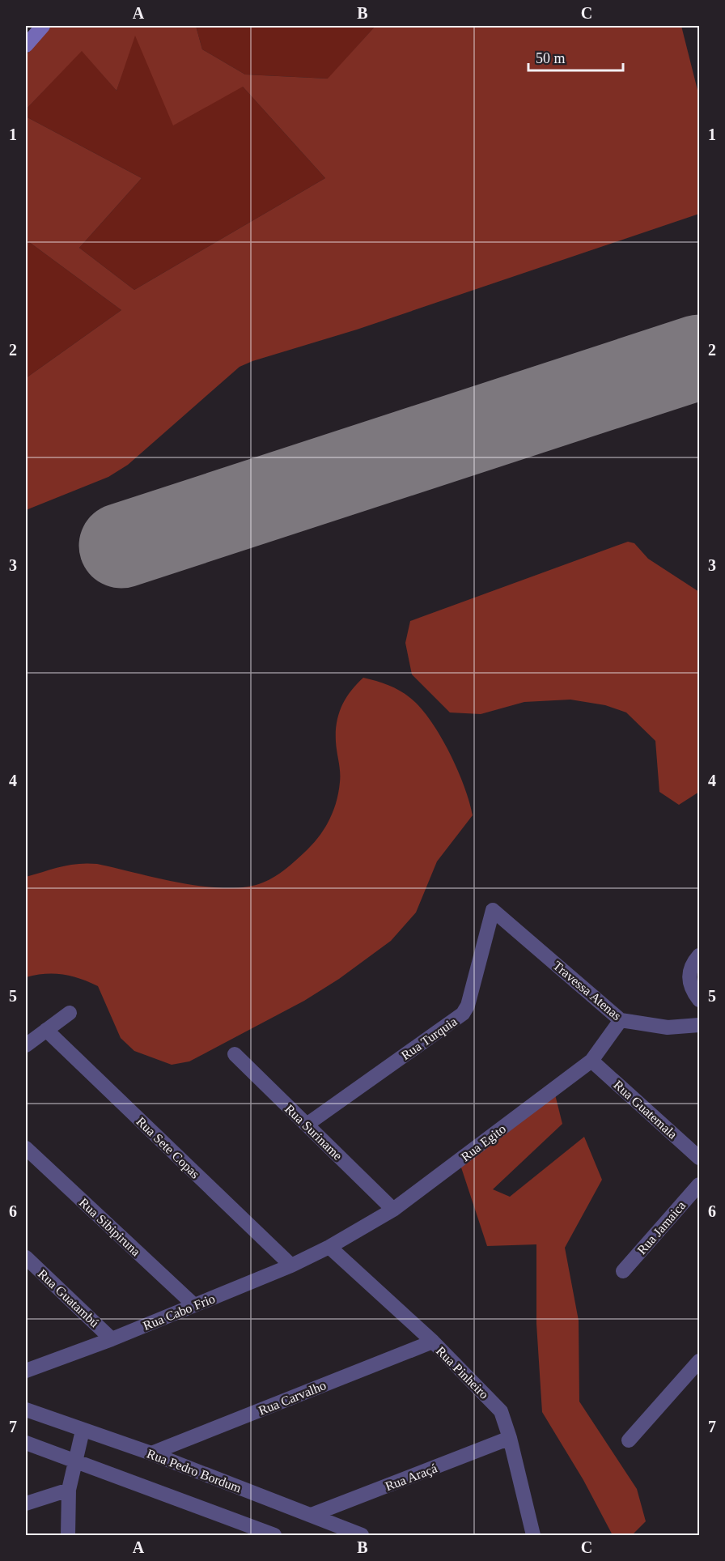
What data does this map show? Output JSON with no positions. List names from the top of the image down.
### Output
{
  "streets": {
    "street": [
      "Travessa Atenas",
      "Rua Turquia",
      "Rua Guatemala",
      "Rua Suriname",
      "Rua Egito",
      "Rua Sete Copas",
      "Rua Sibipiruna",
      "Rua Jamaica",
      "Rua Guatambú",
      "Rua Cabo Frio",
      "Rua Pinheiro",
      "Rua Carvalho",
      "Rua Pedro Bordum",
      "Rua Araçá"
    ]
  },
  "crossings": [
    ["Travessa Atenas", "Rua Turquia"],
    ["Travessa Atenas", "Rua Egito"],
    ["Rua Turquia", "Rua Suriname"],
    ["Rua Guatemala", "Rua Egito"],
    ["Rua Suriname", "Rua Egito"],
    ["Rua Egito", "Rua Cabo Frio"],
    ["Rua Egito", "Rua Pinheiro"],
    ["Rua Sete Copas", "Rua Cabo Frio"],
    ["Rua Sibipiruna", "Rua Cabo Frio"],
    ["Rua Guatambú", "Rua Cabo Frio"],
    ["Rua Cabo Frio", "Rua Pinheiro"],
    ["Rua Pinheiro", "Rua Carvalho"],
    ["Rua Pinheiro", "Rua Araçá"],
    ["Rua Carvalho", "Rua Pedro Bordum"],
    ["Rua Pedro Bordum", "Rua Araçá"]
  ],
  "scale_bar": "50 m",
  "grid": {
    "columns": ["A", "B", "C"],
    "rows": [
      "1",
      "2",
      "3",
      "4",
      "5",
      "6",
      "7"
    ]
  }
}
